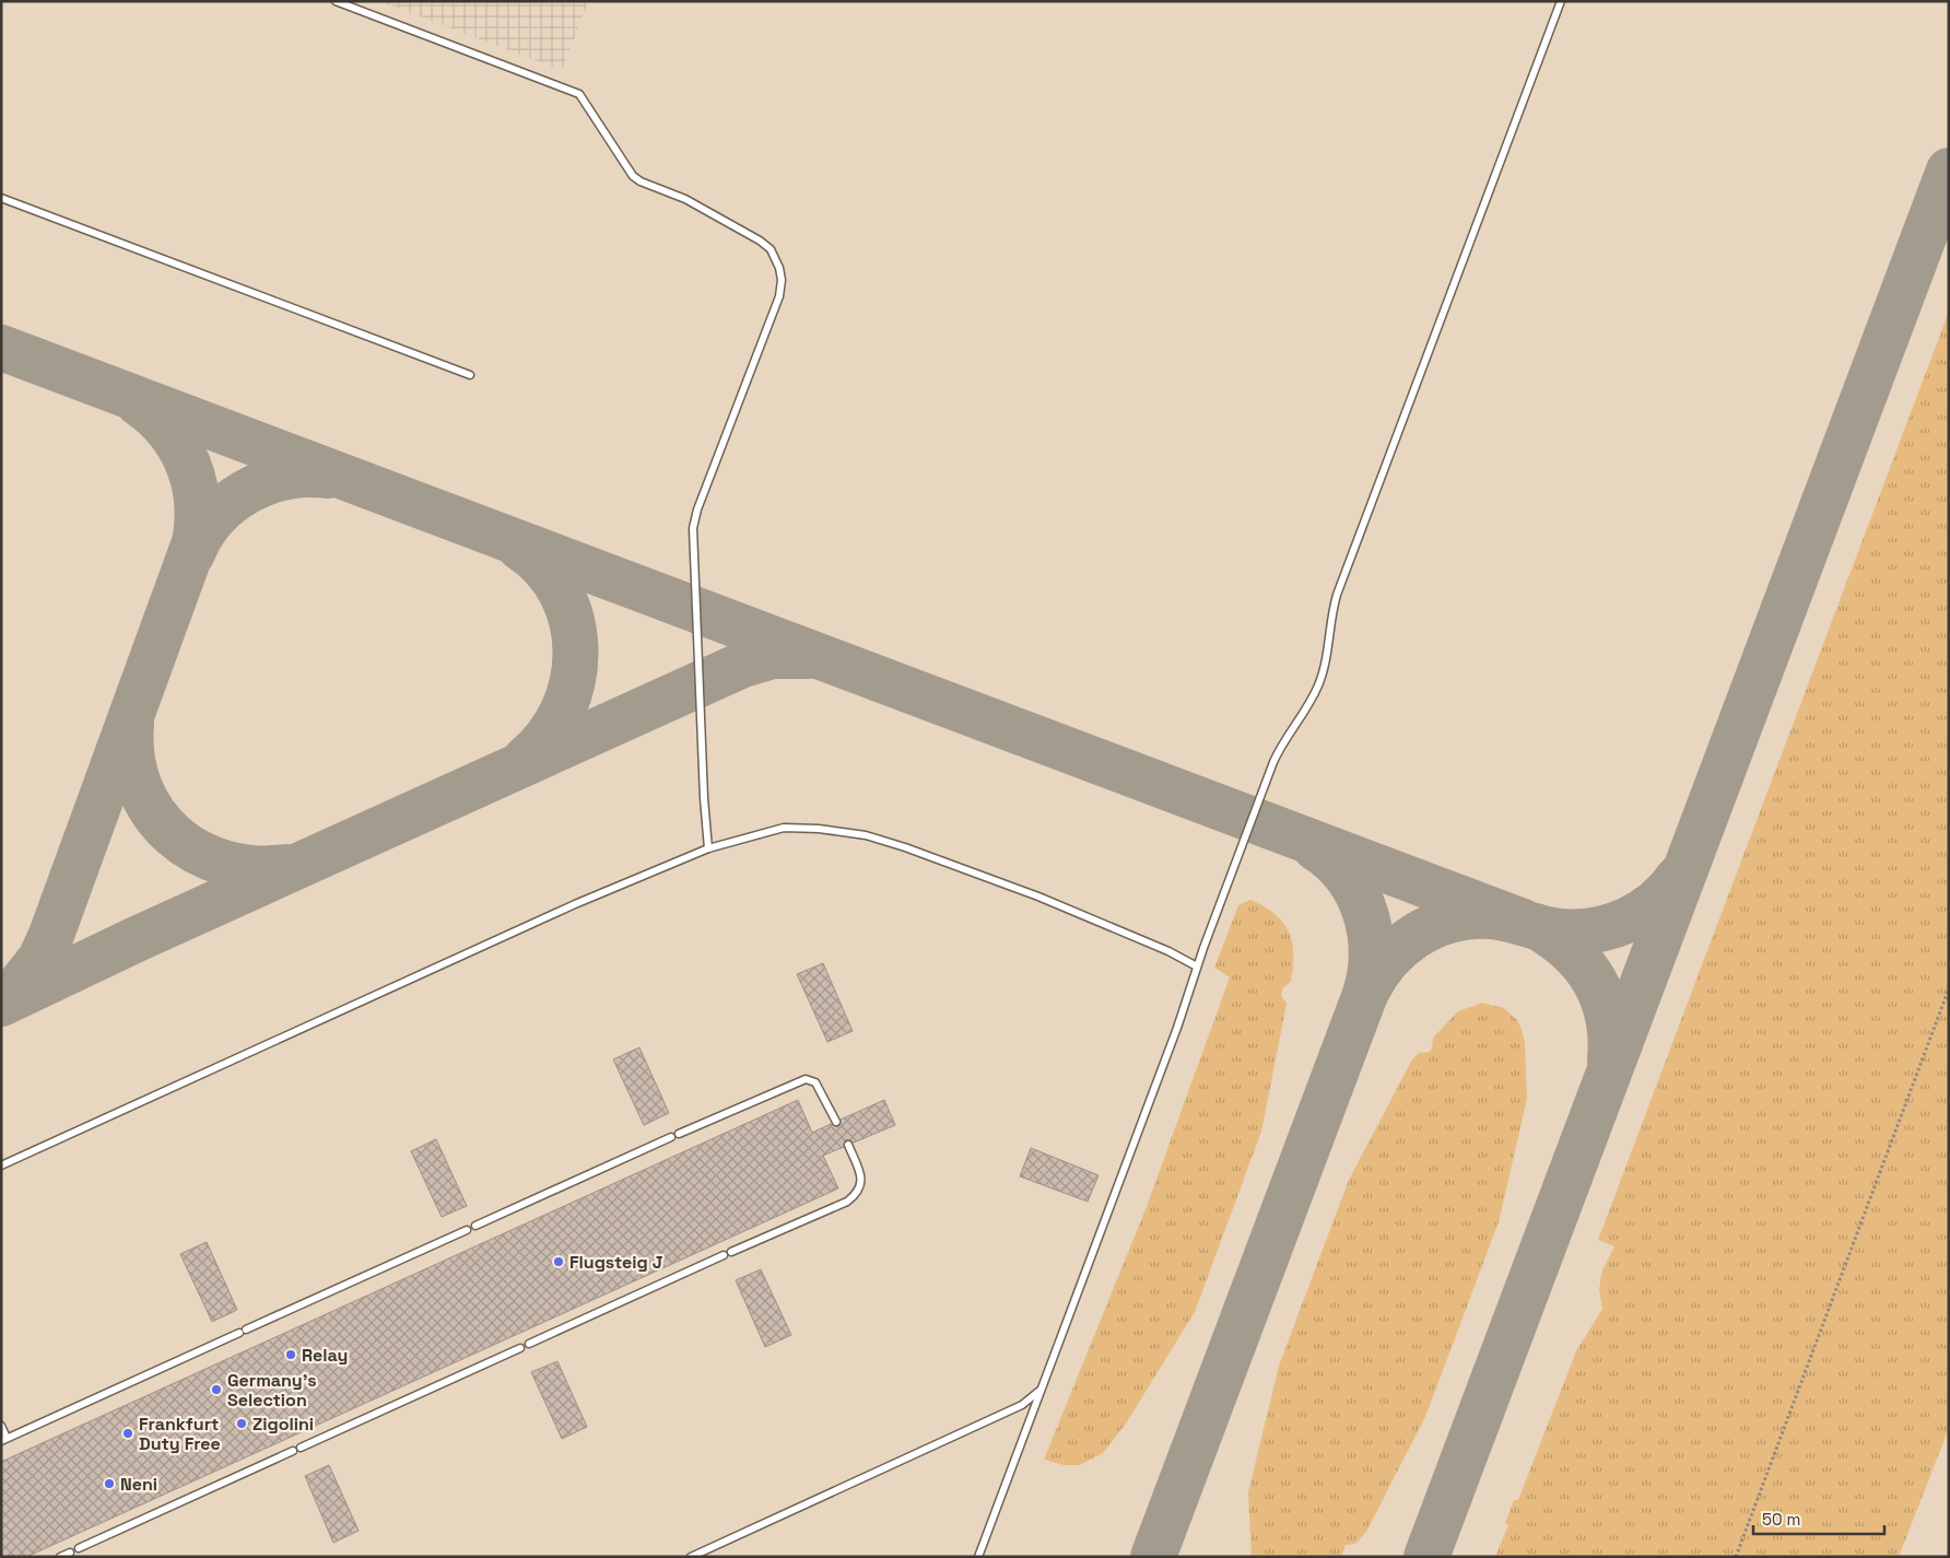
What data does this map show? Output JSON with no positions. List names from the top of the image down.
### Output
{
  "places": [
    "Flugsteig J",
    "Relay",
    "Germany's Selection",
    "Zigolini",
    "Frankfurt Duty Free",
    "Neni"
  ],
  "scale_bar": "50 m"
}
